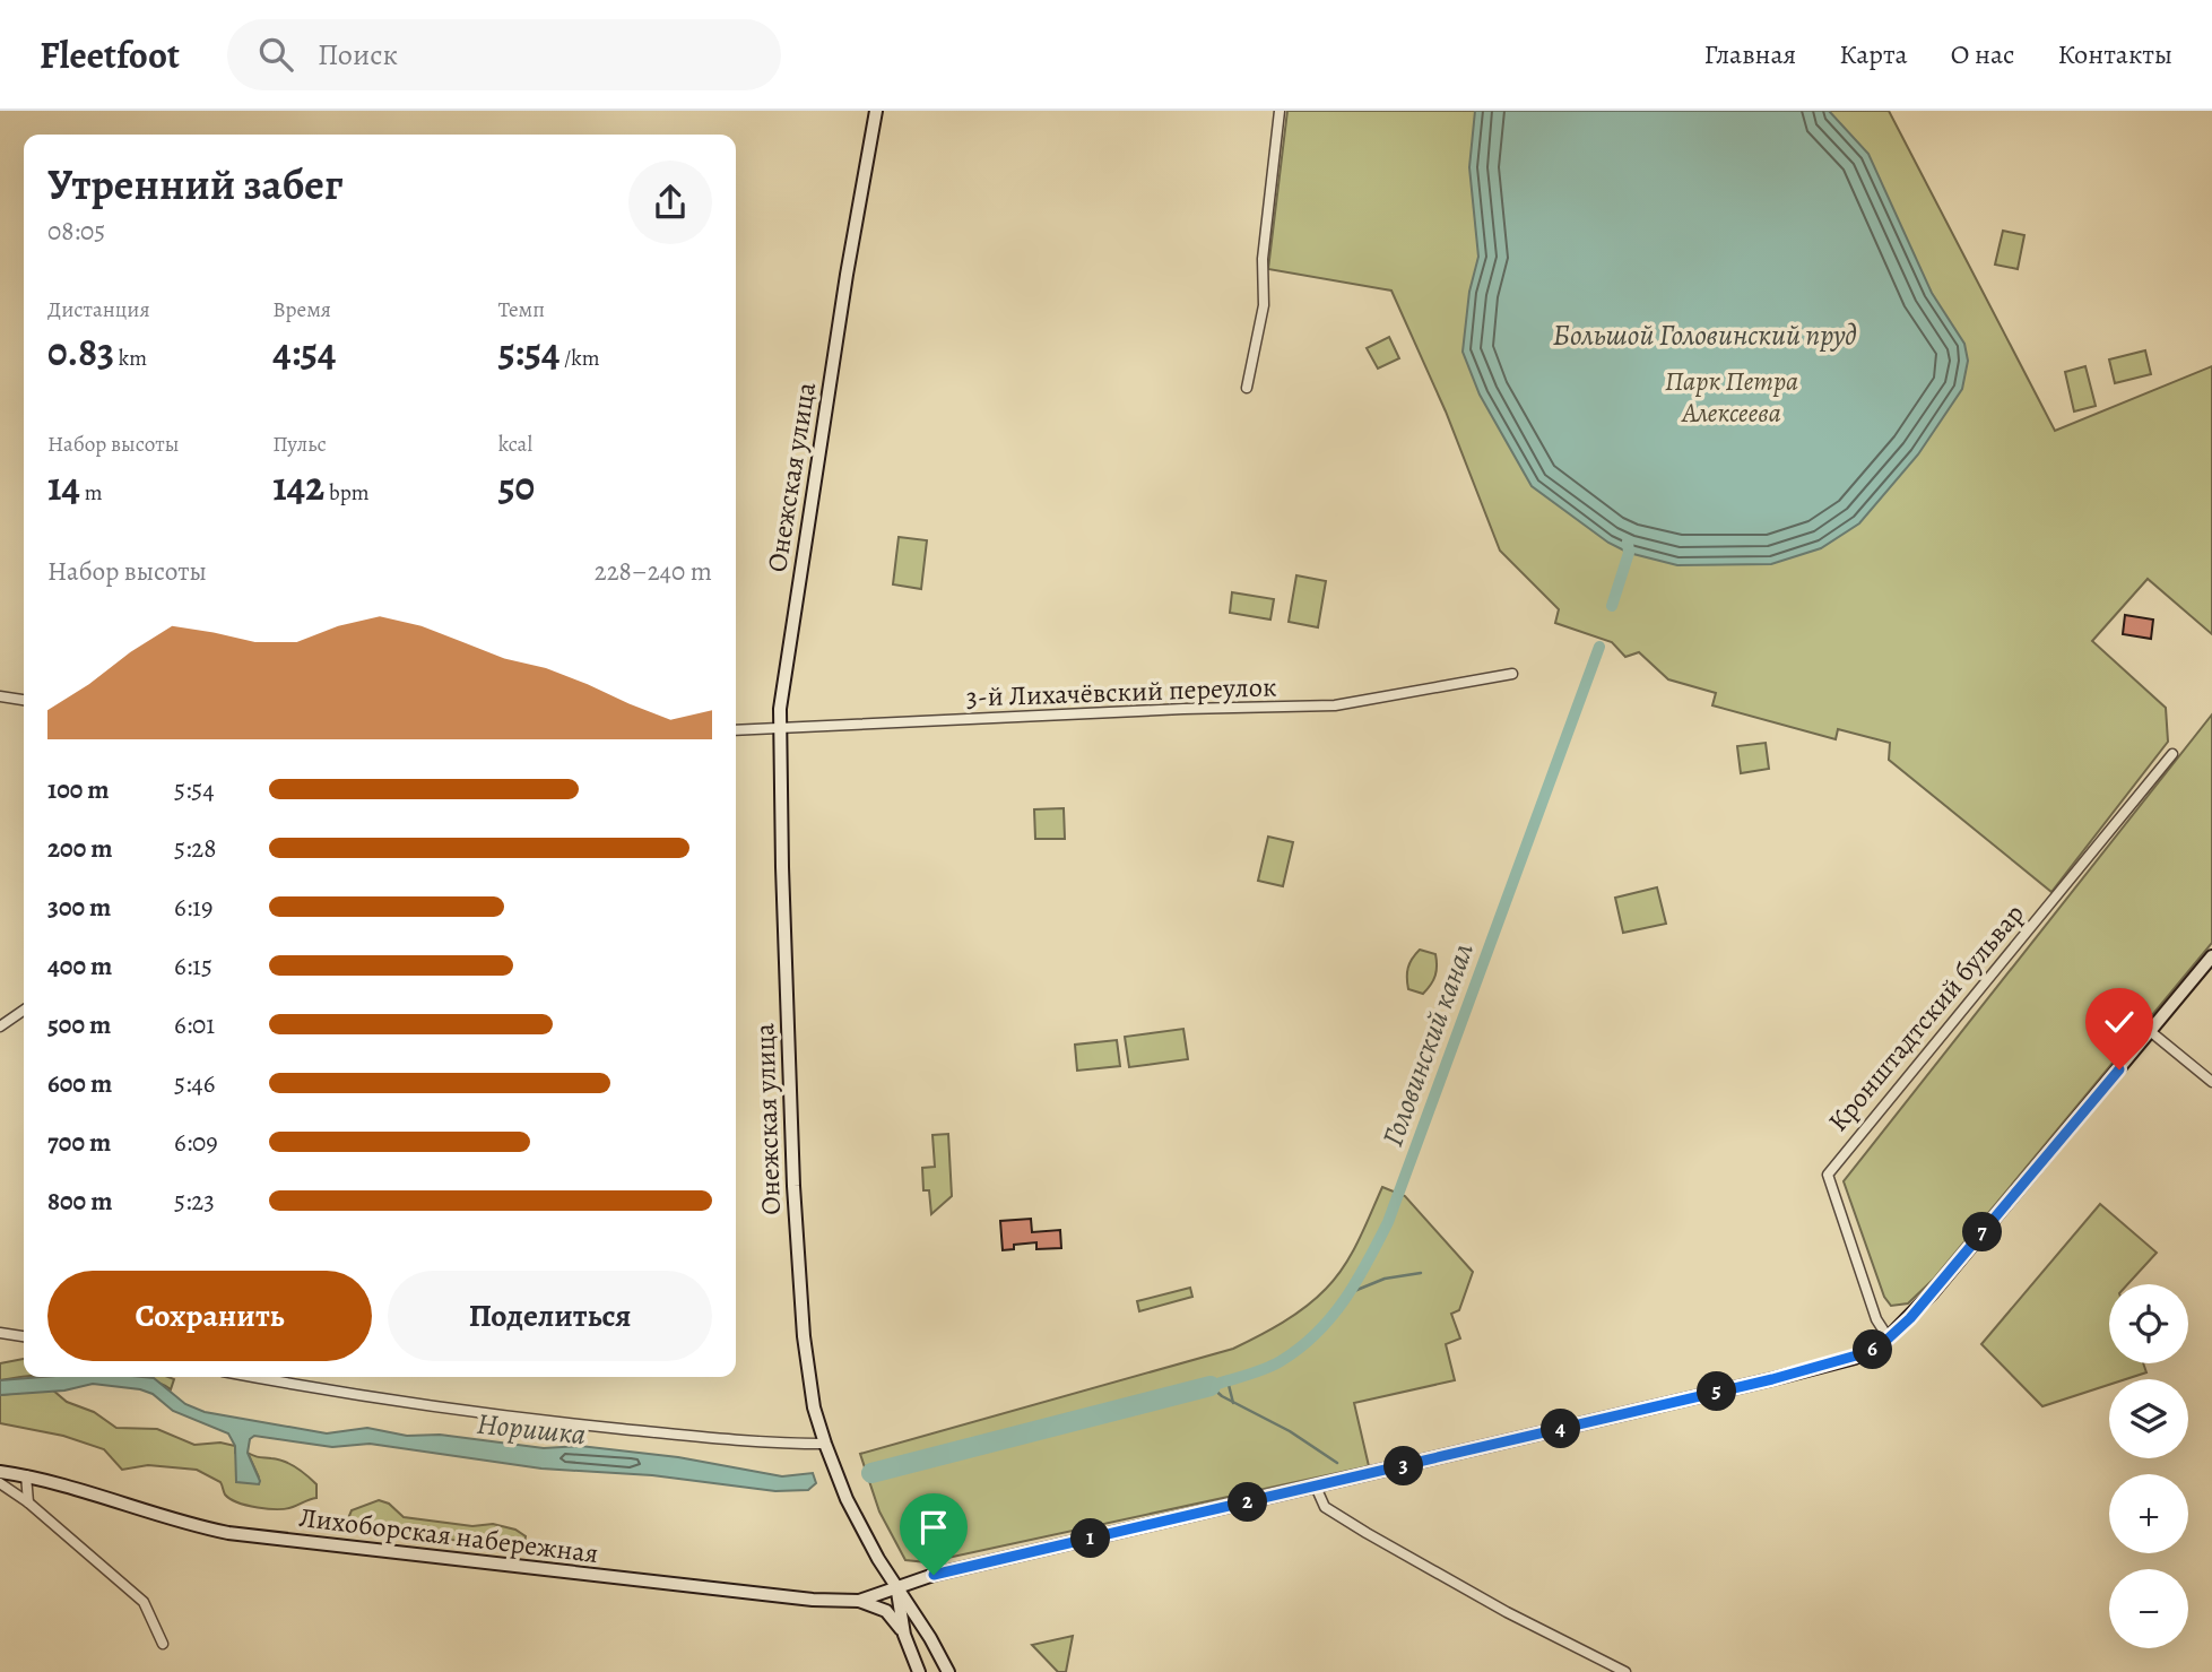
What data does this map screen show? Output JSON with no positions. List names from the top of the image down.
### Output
{
  "streets": {
    "main road": ["Онежская улица", "Лихоборская набережная"],
    "street": ["3-й Лихачёвский переулок", "Кронштадтский бульвар"]
  },
  "crossings": [
    ["Онежская улица", "3-й Лихачёвский переулок"],
    ["Онежская улица", "Лихоборская набережная"]
  ],
  "water": ["Большой Головинский пруд", "Головинский канал", "Норишка"],
  "parks": ["Парк Петра Алексеева"],
  "page": {
    "header": "Fleetfoot",
    "search": "Поиск",
    "nav": [
      "Главная",
      "Карта",
      "О нас",
      "Контакты"
    ],
    "heading": ["Утренний забег", "08:05"],
    "stats": [
      ["Дистанция", "0.83 km"],
      ["Время", "4:54"],
      ["Темп", "5:54 /km"],
      ["Набор высоты", "14 m"],
      ["Пульс", "142 bpm"],
      ["kcal", "50"]
    ],
    "chart": ["Набор высоты", "228–240 m"],
    "list": [
      {
        "name": "100 m",
        "note": "5:54"
      },
      {
        "name": "200 m",
        "note": "5:28"
      },
      {
        "name": "300 m",
        "note": "6:19"
      },
      {
        "name": "400 m",
        "note": "6:15"
      },
      {
        "name": "500 m",
        "note": "6:01"
      },
      {
        "name": "600 m",
        "note": "5:46"
      },
      {
        "name": "700 m",
        "note": "6:09"
      },
      {
        "name": "800 m",
        "note": "5:23"
      }
    ],
    "pins": [
      "7",
      "6",
      "5",
      "4",
      "3",
      "2",
      "1"
    ],
    "buttons": ["Сохранить", "Поделиться"],
    "map_buttons": ["+", "−"]
  }
}
